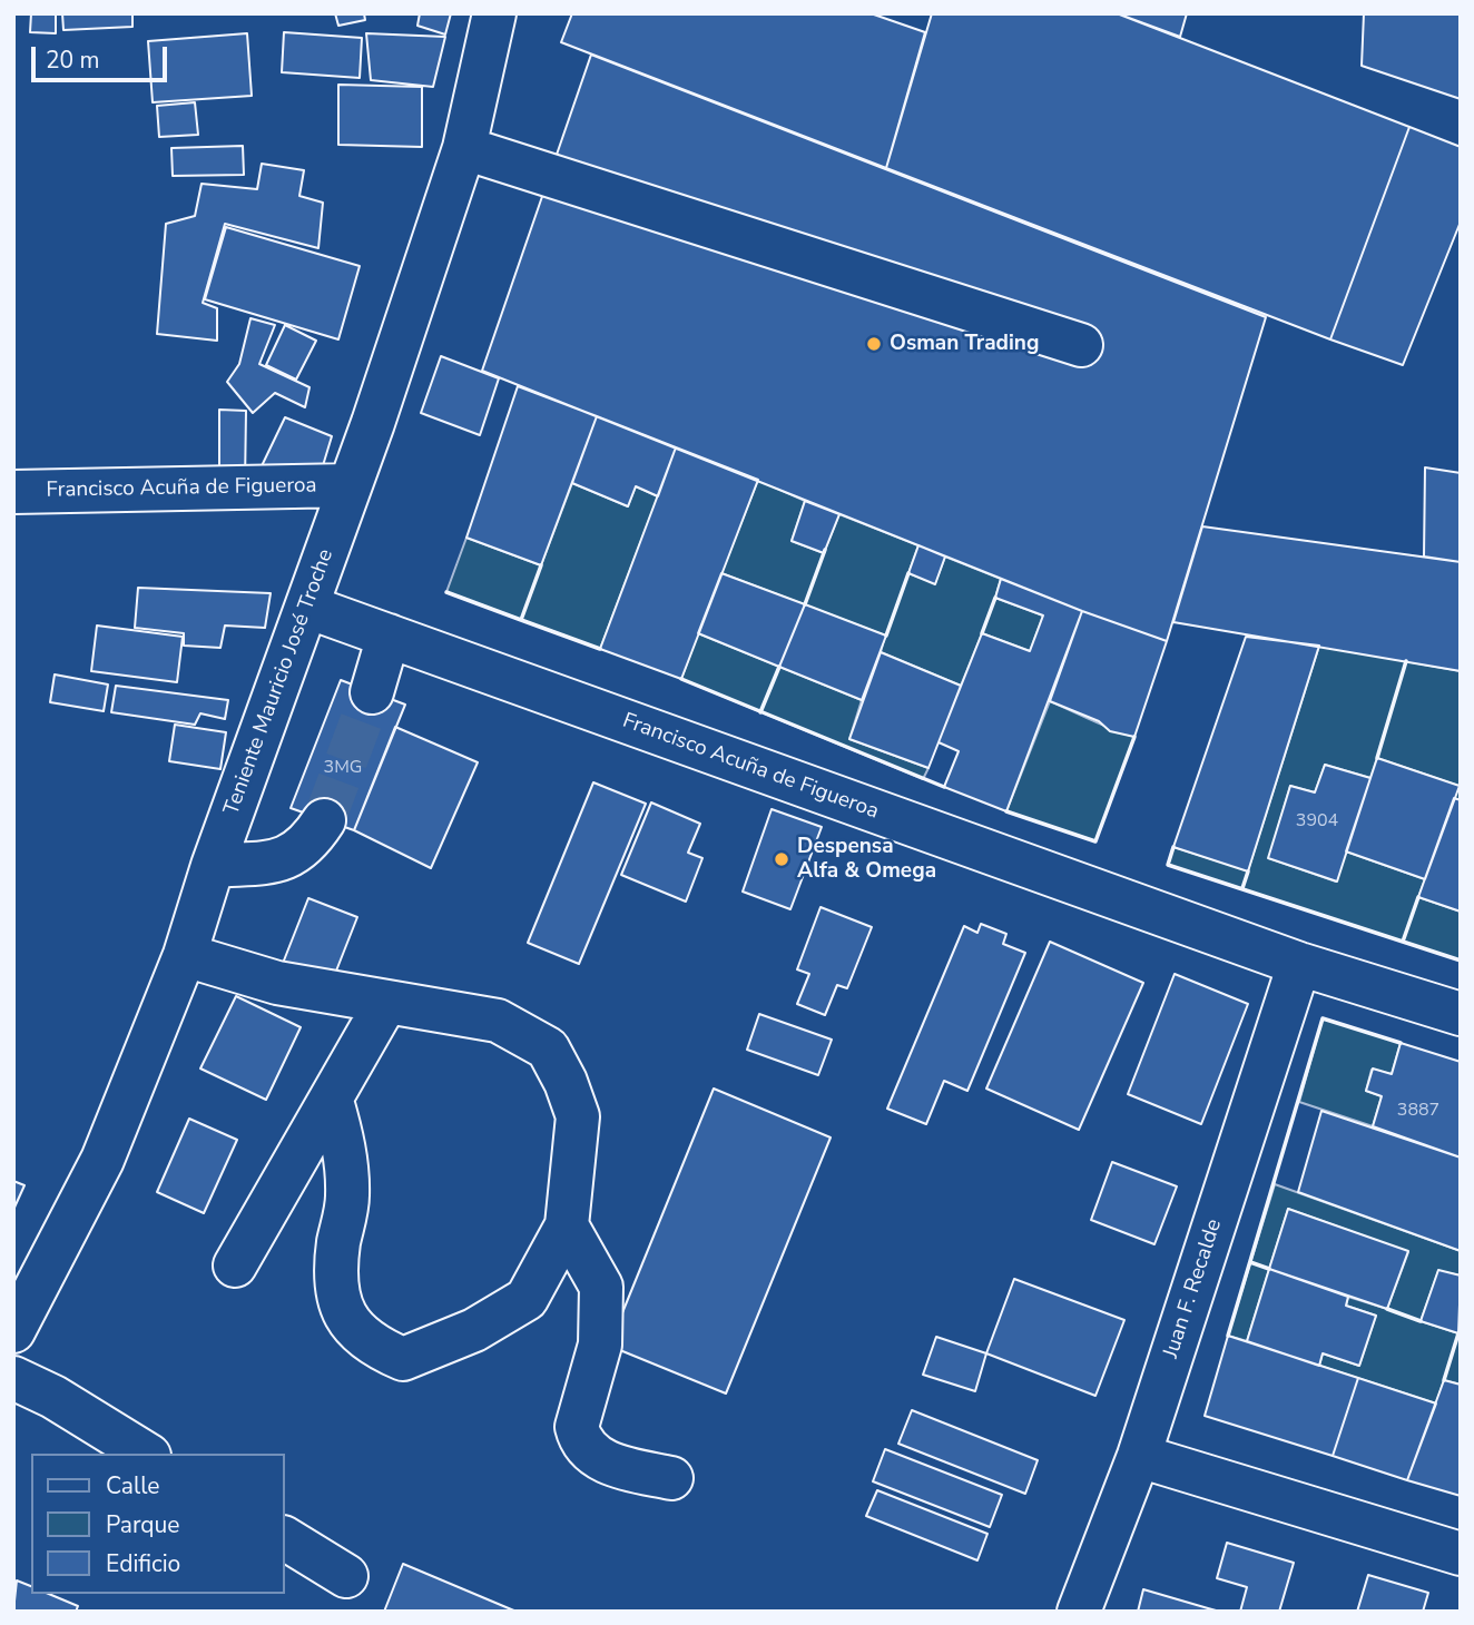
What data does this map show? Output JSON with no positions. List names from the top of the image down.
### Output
{
  "streets": {
    "street": ["Francisco Acuña de Figueroa", "Teniente Mauricio José Troche", "Juan F. Recalde"]
  },
  "crossings": [
    ["Francisco Acuña de Figueroa", "Teniente Mauricio José Troche"],
    ["Francisco Acuña de Figueroa", "Juan F. Recalde"]
  ],
  "places": ["Osman Trading", "Despensa Alfa & Omega"],
  "house_numbers": ["3MG", "3904", "3887"],
  "legend": ["Calle", "Parque", "Edificio"],
  "scale_bar": "20 m"
}
